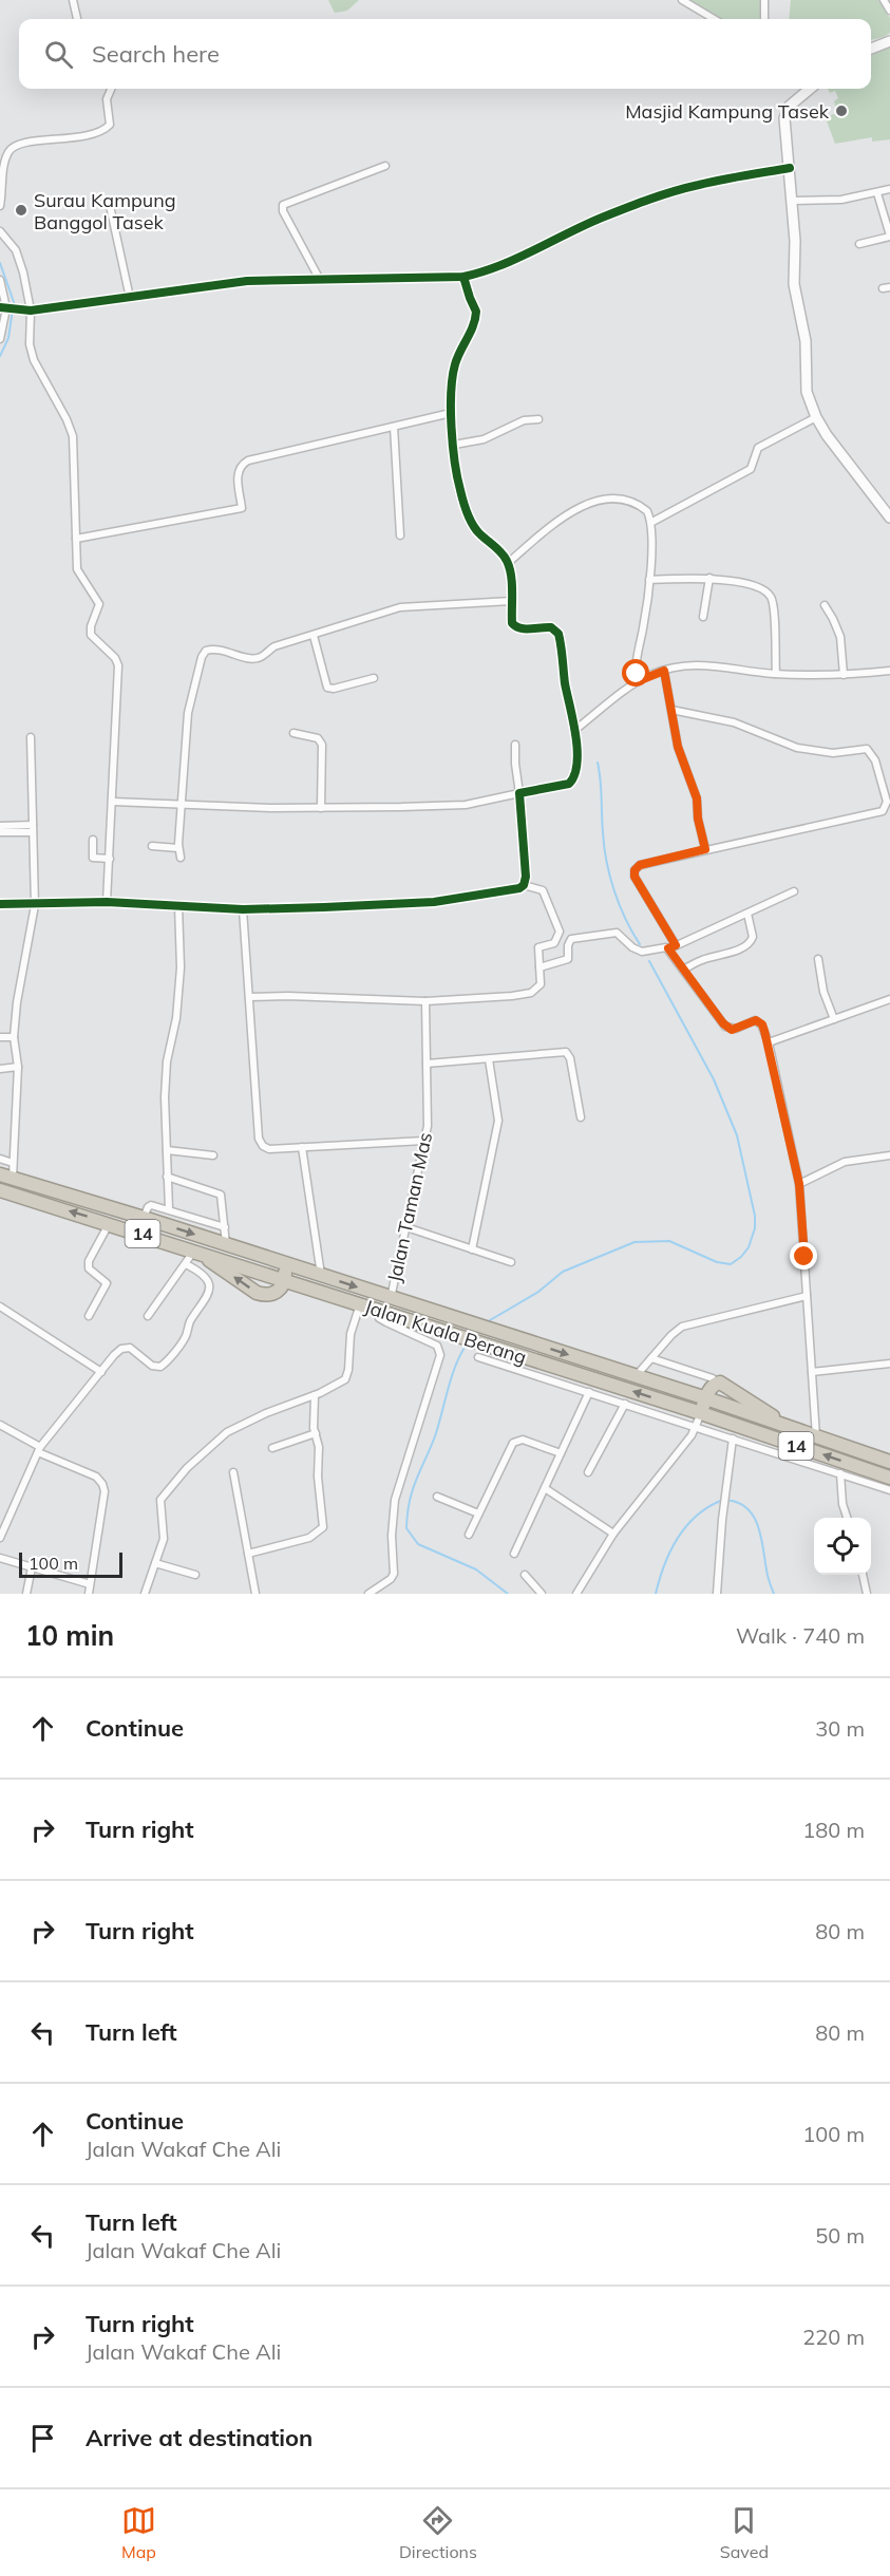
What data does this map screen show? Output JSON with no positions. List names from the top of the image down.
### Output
{
  "streets": {
    "highway": ["14", "Jalan Kuala Berang"],
    "street": ["Jalan Taman Mas"]
  },
  "crossings": [
    ["Jalan Taman Mas", "Jalan Kuala Berang"]
  ],
  "places": ["Masjid Kampung Tasek", "Surau Kampung Banggol Tasek"],
  "scale_bar": "100 m",
  "page": {
    "search": "Search here",
    "scale": "100 m",
    "heading": ["10 min", "Walk · 740 m"],
    "list": [
      ["Continue", "30 m"],
      ["Turn right", "180 m"],
      ["Turn right", "80 m"],
      ["Turn left", "80 m"],
      ["Continue", "Jalan Wakaf Che Ali", "100 m"],
      ["Turn left", "Jalan Wakaf Che Ali", "50 m"],
      ["Turn right", "Jalan Wakaf Che Ali", "220 m"],
      "Arrive at destination"
    ],
    "nav": ["Map", "Directions", "Saved"]
  }
}
